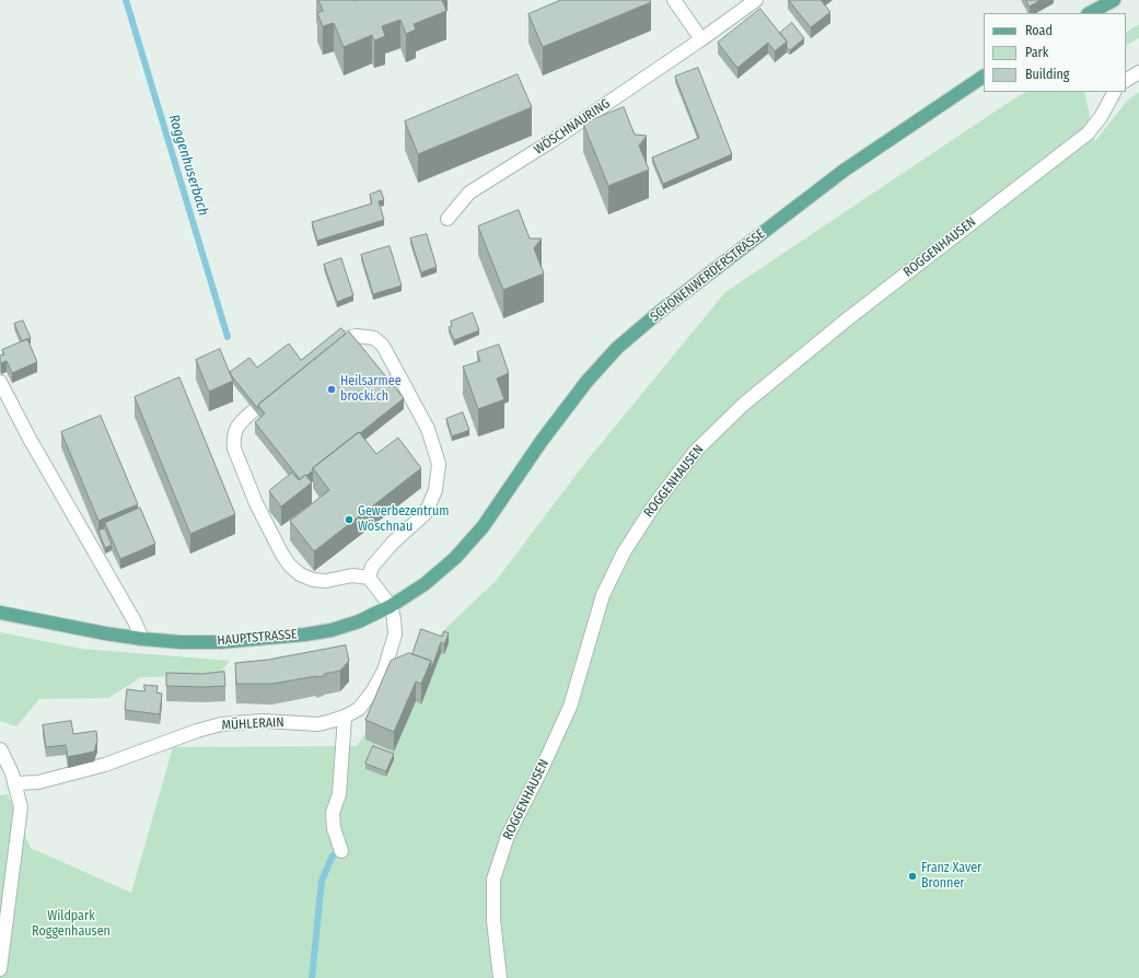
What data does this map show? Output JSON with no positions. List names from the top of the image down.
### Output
{
  "streets": {
    "main road": ["SCHÖNENWERDERSTRASSE", "HAUPTSTRASSE"],
    "street": ["WÖSCHNAURING", "ROGGENHAUSEN", "MÜHLERAIN"]
  },
  "crossings": [
    ["SCHÖNENWERDERSTRASSE", "HAUPTSTRASSE"],
    ["HAUPTSTRASSE", "MÜHLERAIN"]
  ],
  "water": ["Roggenhuserbach"],
  "parks": ["Wildpark Roggenhausen"],
  "places": ["Heilsarmee brocki.ch", "Gewerbezentrum Wöschnau", "Franz Xaver Bronner"],
  "legend": ["Road", "Park", "Building"]
}
